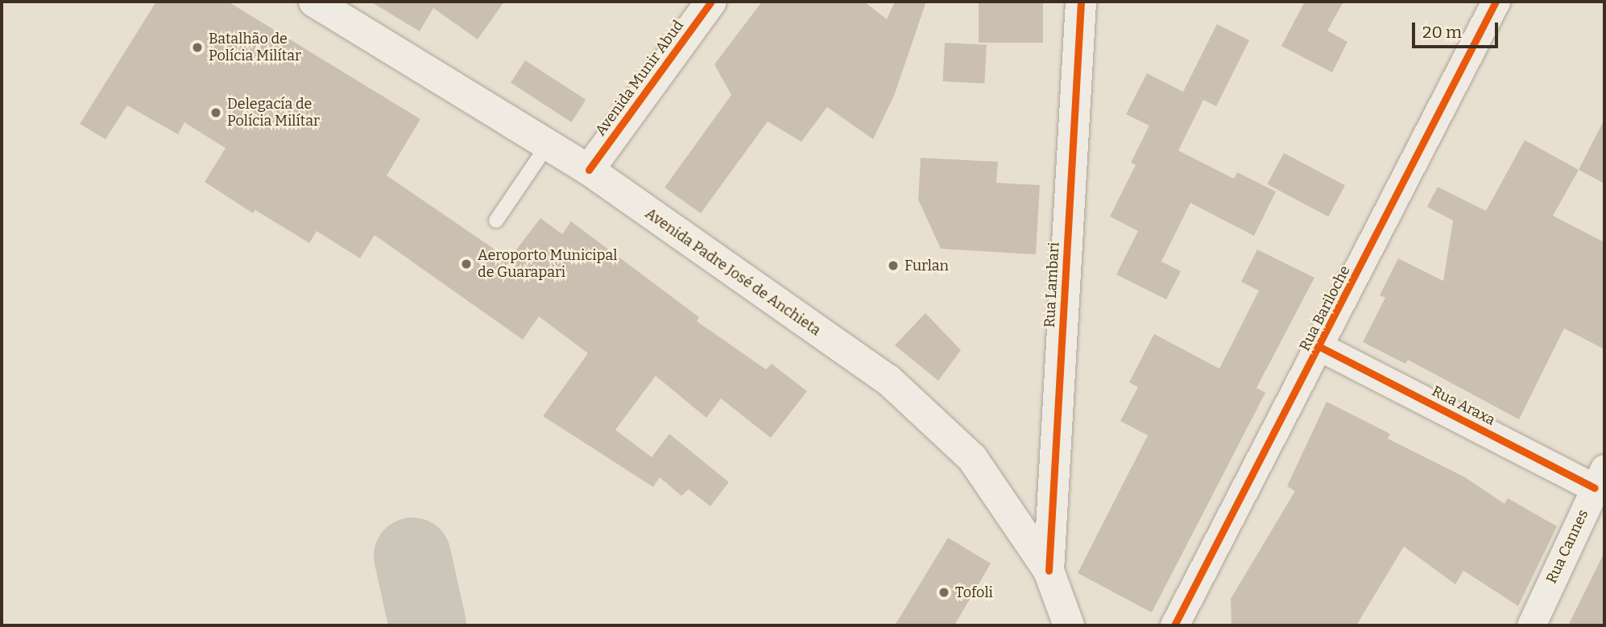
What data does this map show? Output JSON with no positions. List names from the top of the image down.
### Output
{
  "streets": {
    "main road": ["Avenida Munir Abud", "Avenida Padre José de Anchieta", "Rua Lambari"],
    "street": ["Rua Bariloche", "Rua Araxa", "Rua Cannes"]
  },
  "crossings": [
    ["Avenida Munir Abud", "Avenida Padre José de Anchieta"],
    ["Avenida Padre José de Anchieta", "Rua Lambari"],
    ["Rua Bariloche", "Rua Araxa"],
    ["Rua Araxa", "Rua Cannes"]
  ],
  "places": [
    "Batalhão de Polícia Milítar",
    "Delegacía de Polícia Milítar",
    "Aeroporto Municipal de Guarapari",
    "Furlan",
    "Tofoli"
  ],
  "scale_bar": "20 m"
}
